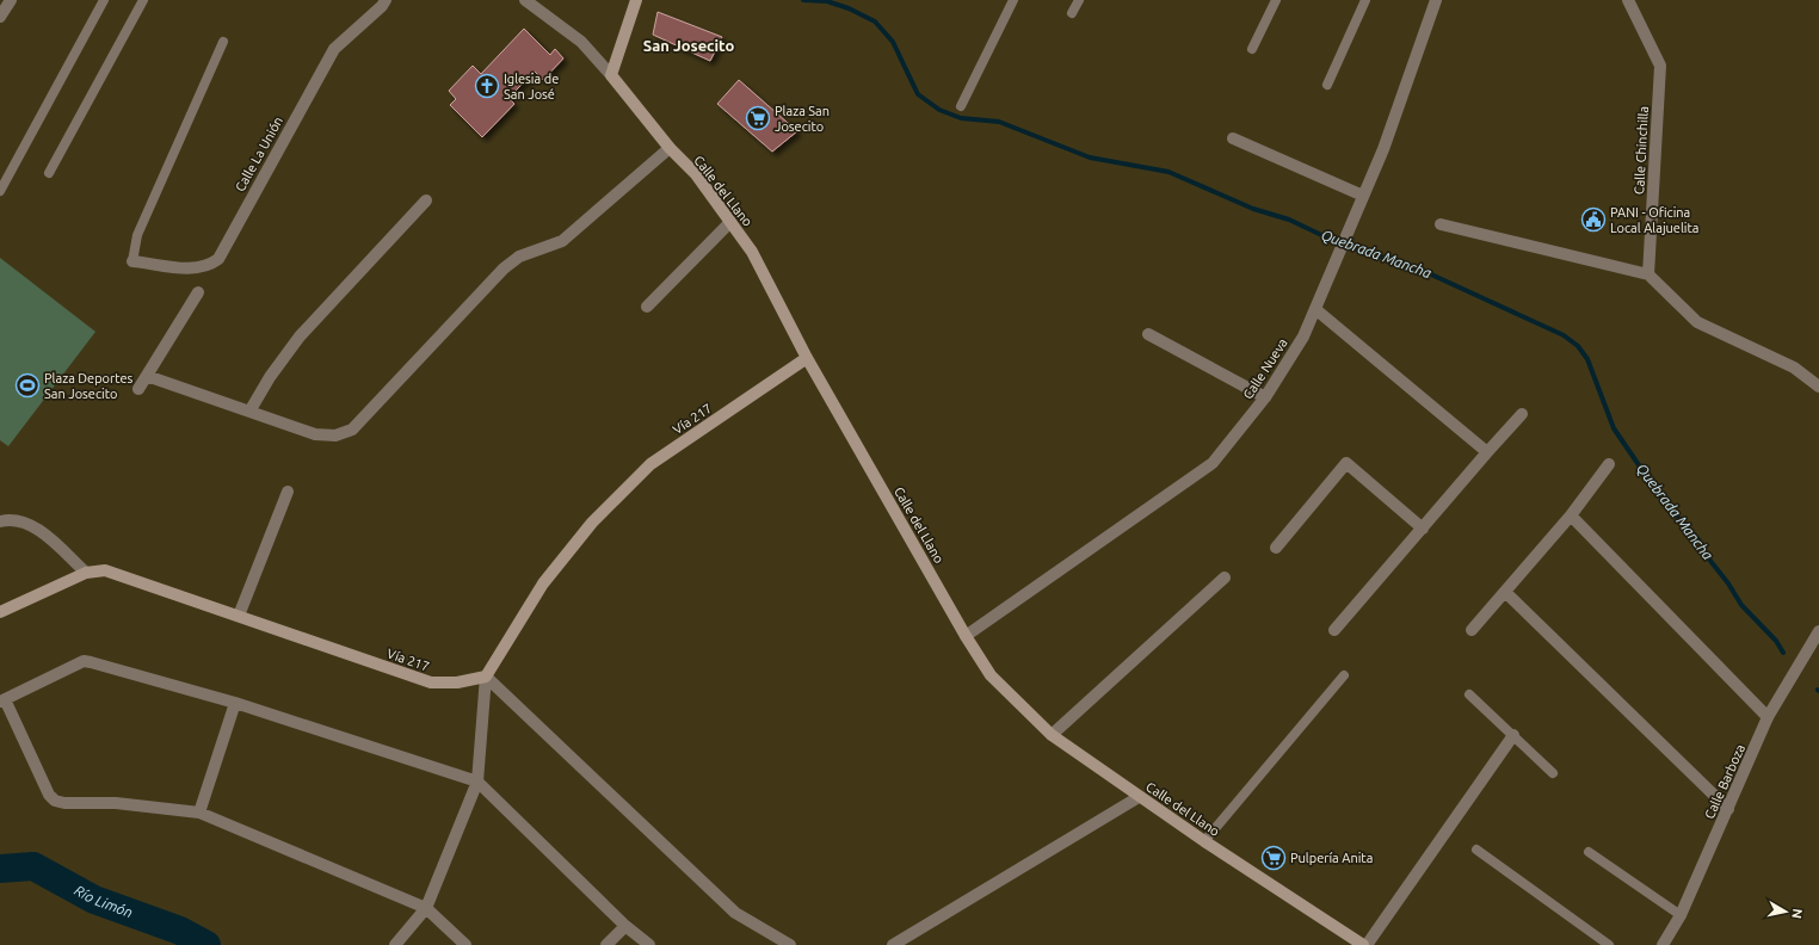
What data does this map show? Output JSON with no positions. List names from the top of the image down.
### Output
{
  "streets": {
    "main road": ["Calle del Llano", "Vía 217"],
    "street": [
      "Calle Chinchilla",
      "Calle La Unión",
      "Calle Nueva",
      "Calle Barboza"
    ]
  },
  "crossings": [
    ["Calle del Llano", "Calle Nueva"],
    ["Calle del Llano", "Vía 217"]
  ],
  "districts": ["San Josecito"],
  "water": ["Quebrada Mancha", "Río Limón"],
  "places": {
    "church": ["Iglesia de San José"],
    "supermarket": ["Plaza San Josecito", "Pulpería Anita"],
    "public building": ["PANI - Oficina Local Alajuelita"],
    "sports": ["Plaza Deportes San Josecito"]
  },
  "north": "right"
}
